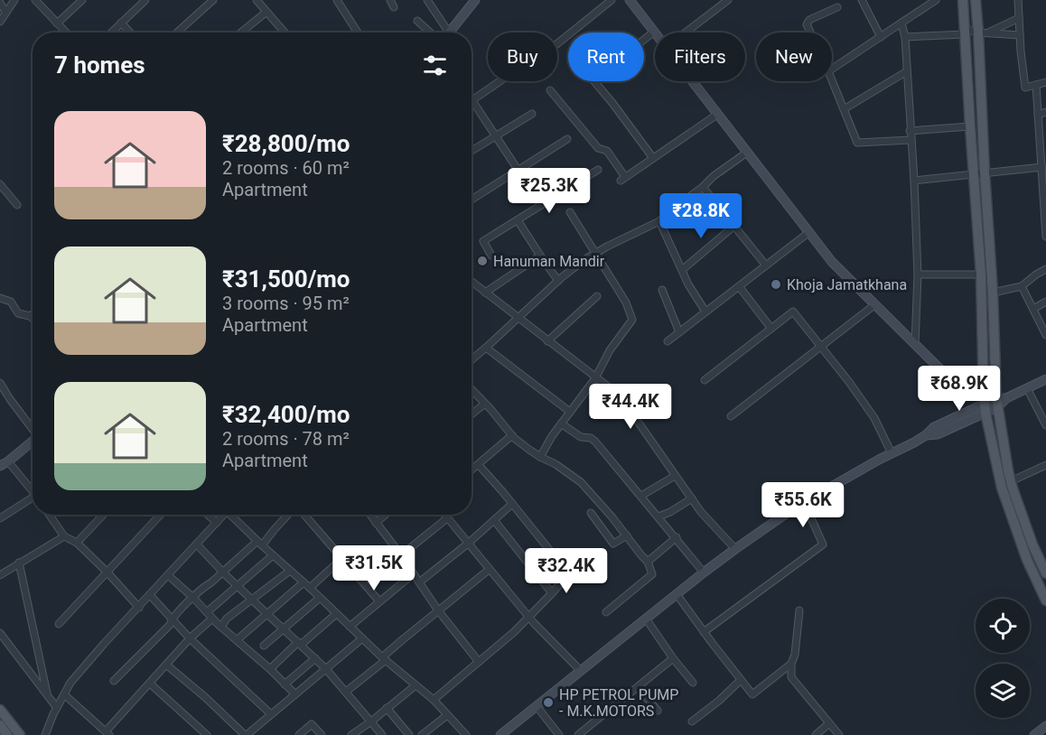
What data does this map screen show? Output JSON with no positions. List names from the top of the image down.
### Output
{
  "places": ["Hanuman Mandir", "Khoja Jamatkhana", "HP PETROL PUMP - M.K.MOTORS"],
  "page": {
    "chip": [
      "Buy",
      "Rent",
      "Filters",
      "New"
    ],
    "heading": "7 homes",
    "list": [
      {
        "name": "₹28,800/mo",
        "note": "2 rooms · 60 m² · Apartment"
      },
      {
        "name": "₹31,500/mo",
        "note": "3 rooms · 95 m² · Apartment"
      },
      {
        "name": "₹32,400/mo",
        "note": "2 rooms · 78 m² · Apartment"
      }
    ],
    "price": [
      "₹25.3K",
      "₹28.8K",
      "₹68.9K",
      "₹44.4K",
      "₹55.6K",
      "₹31.5K",
      "₹32.4K"
    ]
  }
}
